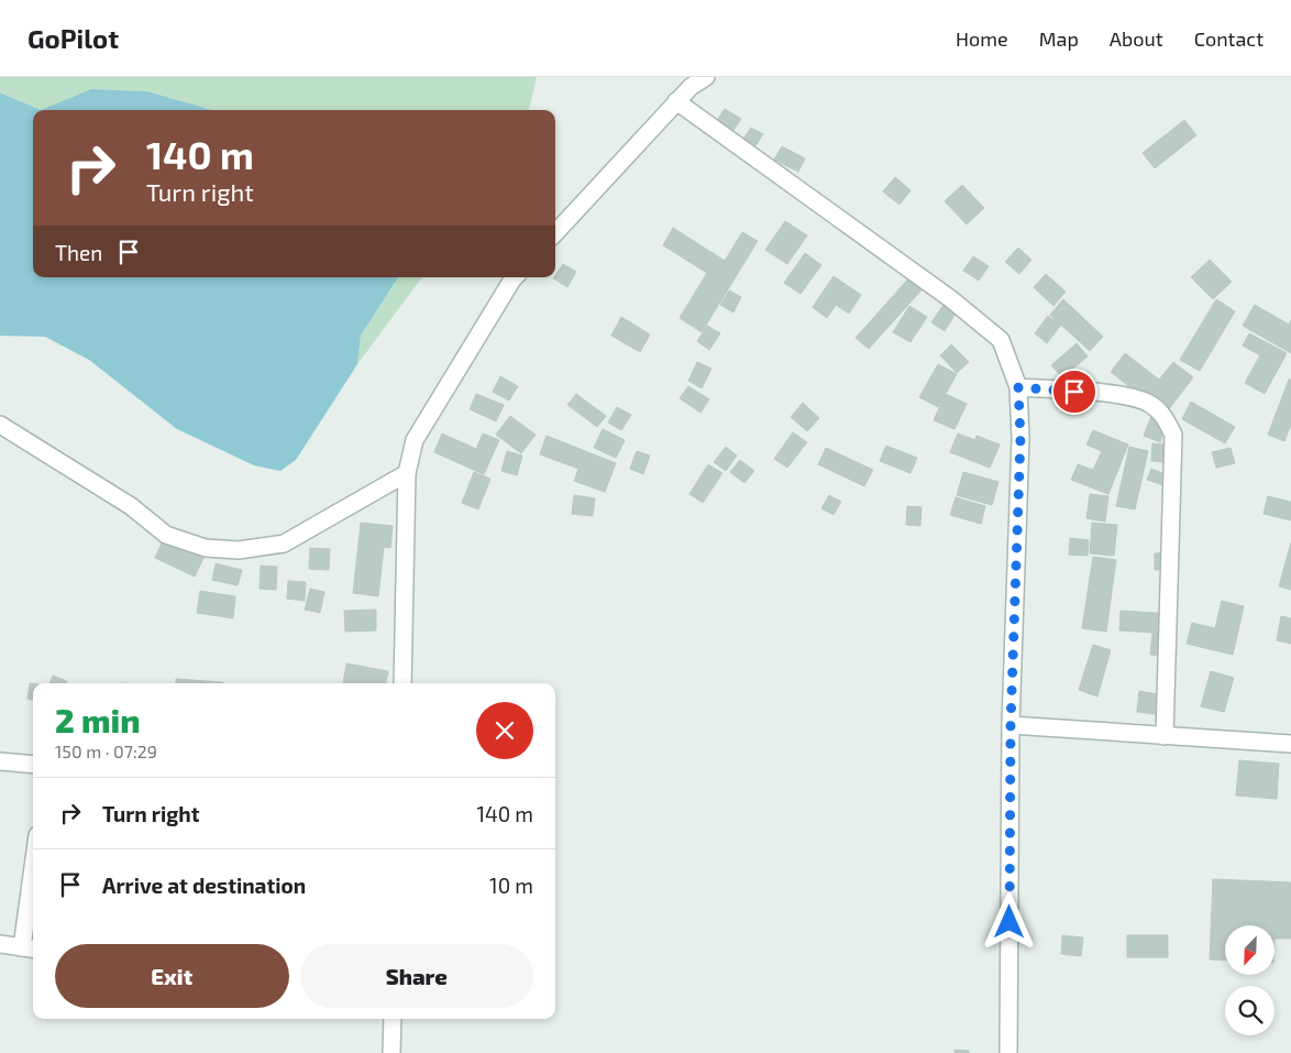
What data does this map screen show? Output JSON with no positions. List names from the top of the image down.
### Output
{
  "north": "bottom left",
  "page": {
    "header": "GoPilot",
    "nav": [
      "Home",
      "Map",
      "About",
      "Contact"
    ],
    "turn": ["140 m", "Turn right"],
    "then": "Then",
    "heading": ["2 min", "150 m · 07:29"],
    "list": [
      {
        "name": "Turn right",
        "value": "140 m"
      },
      {
        "name": "Arrive at destination",
        "value": "10 m"
      }
    ],
    "buttons": ["Exit", "Share"]
  }
}
